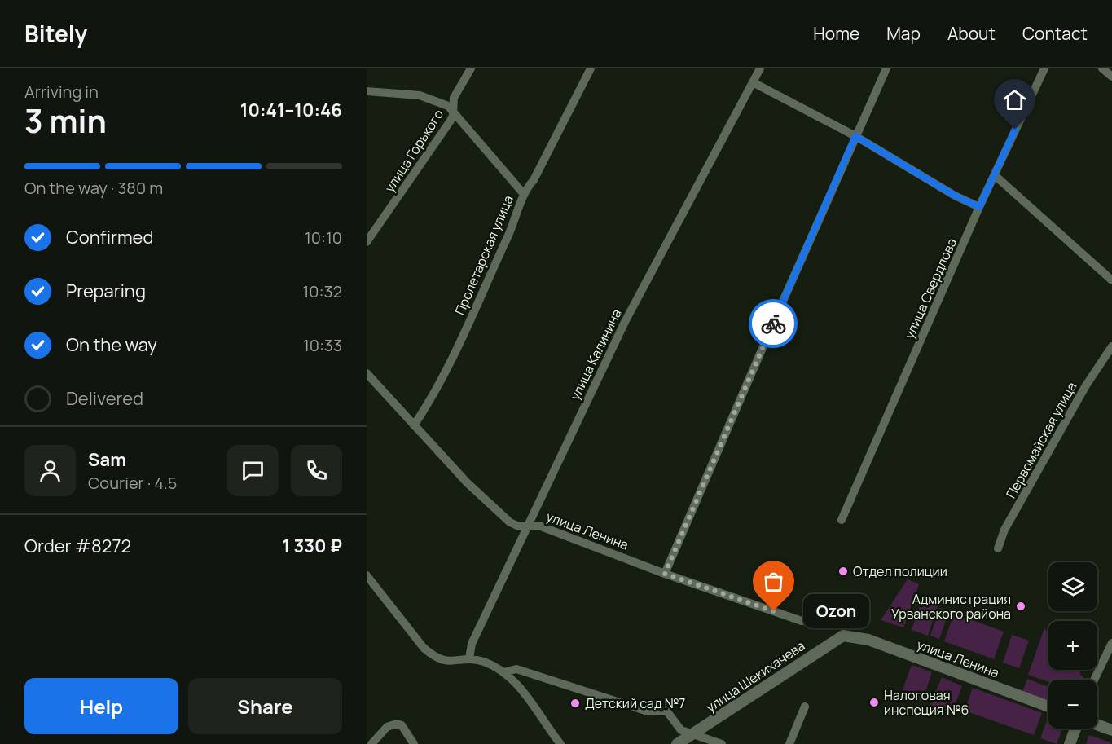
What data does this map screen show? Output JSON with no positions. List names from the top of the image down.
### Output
{
  "streets": {
    "street": [
      "улица Горького",
      "Пролетарская улица",
      "улица Свердлова",
      "улица Калинина",
      "Первомайская улица",
      "улица Ленина",
      "улица Шекихачева"
    ]
  },
  "crossings": [
    ["Пролетарская улица", "улица Ленина"],
    ["улица Калинина", "улица Ленина"],
    ["улица Ленина", "улица Шекихачева"]
  ],
  "places": [
    "Отдел полиции",
    "Администрация Урванского района",
    "Ozon",
    "Налоговая инспеция №6",
    "Детский сад №7"
  ],
  "page": {
    "header": "Bitely",
    "nav": [
      "Home",
      "Map",
      "About",
      "Contact"
    ],
    "heading": ["3 min", "Arriving in", "10:41–10:46"],
    "panel": [
      "Sam",
      "Courier · 4.5",
      "Order #8272",
      "1 330 ₽"
    ],
    "bar": "On the way · 380 m",
    "list": [
      ["Confirmed", "10:10"],
      ["Preparing", "10:32"],
      ["On the way", "10:33"],
      "Delivered"
    ],
    "map_buttons": ["+", "−"],
    "bubble": "Ozon",
    "buttons": ["Help", "Share"]
  }
}
